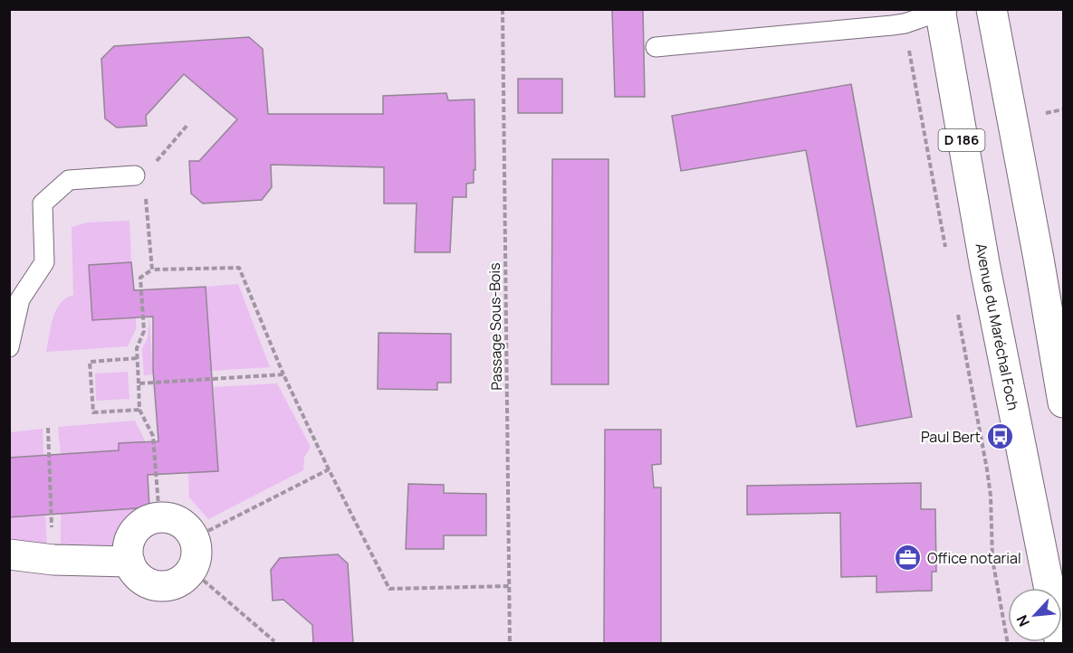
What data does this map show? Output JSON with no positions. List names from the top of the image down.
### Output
{
  "streets": {
    "main road": ["D 186", "Avenue du Maréchal Foch"],
    "path": ["Passage Sous-Bois"]
  },
  "places": {
    "bus stop": ["Paul Bert"],
    "office": ["Office notarial"]
  },
  "north": "bottom left"
}
